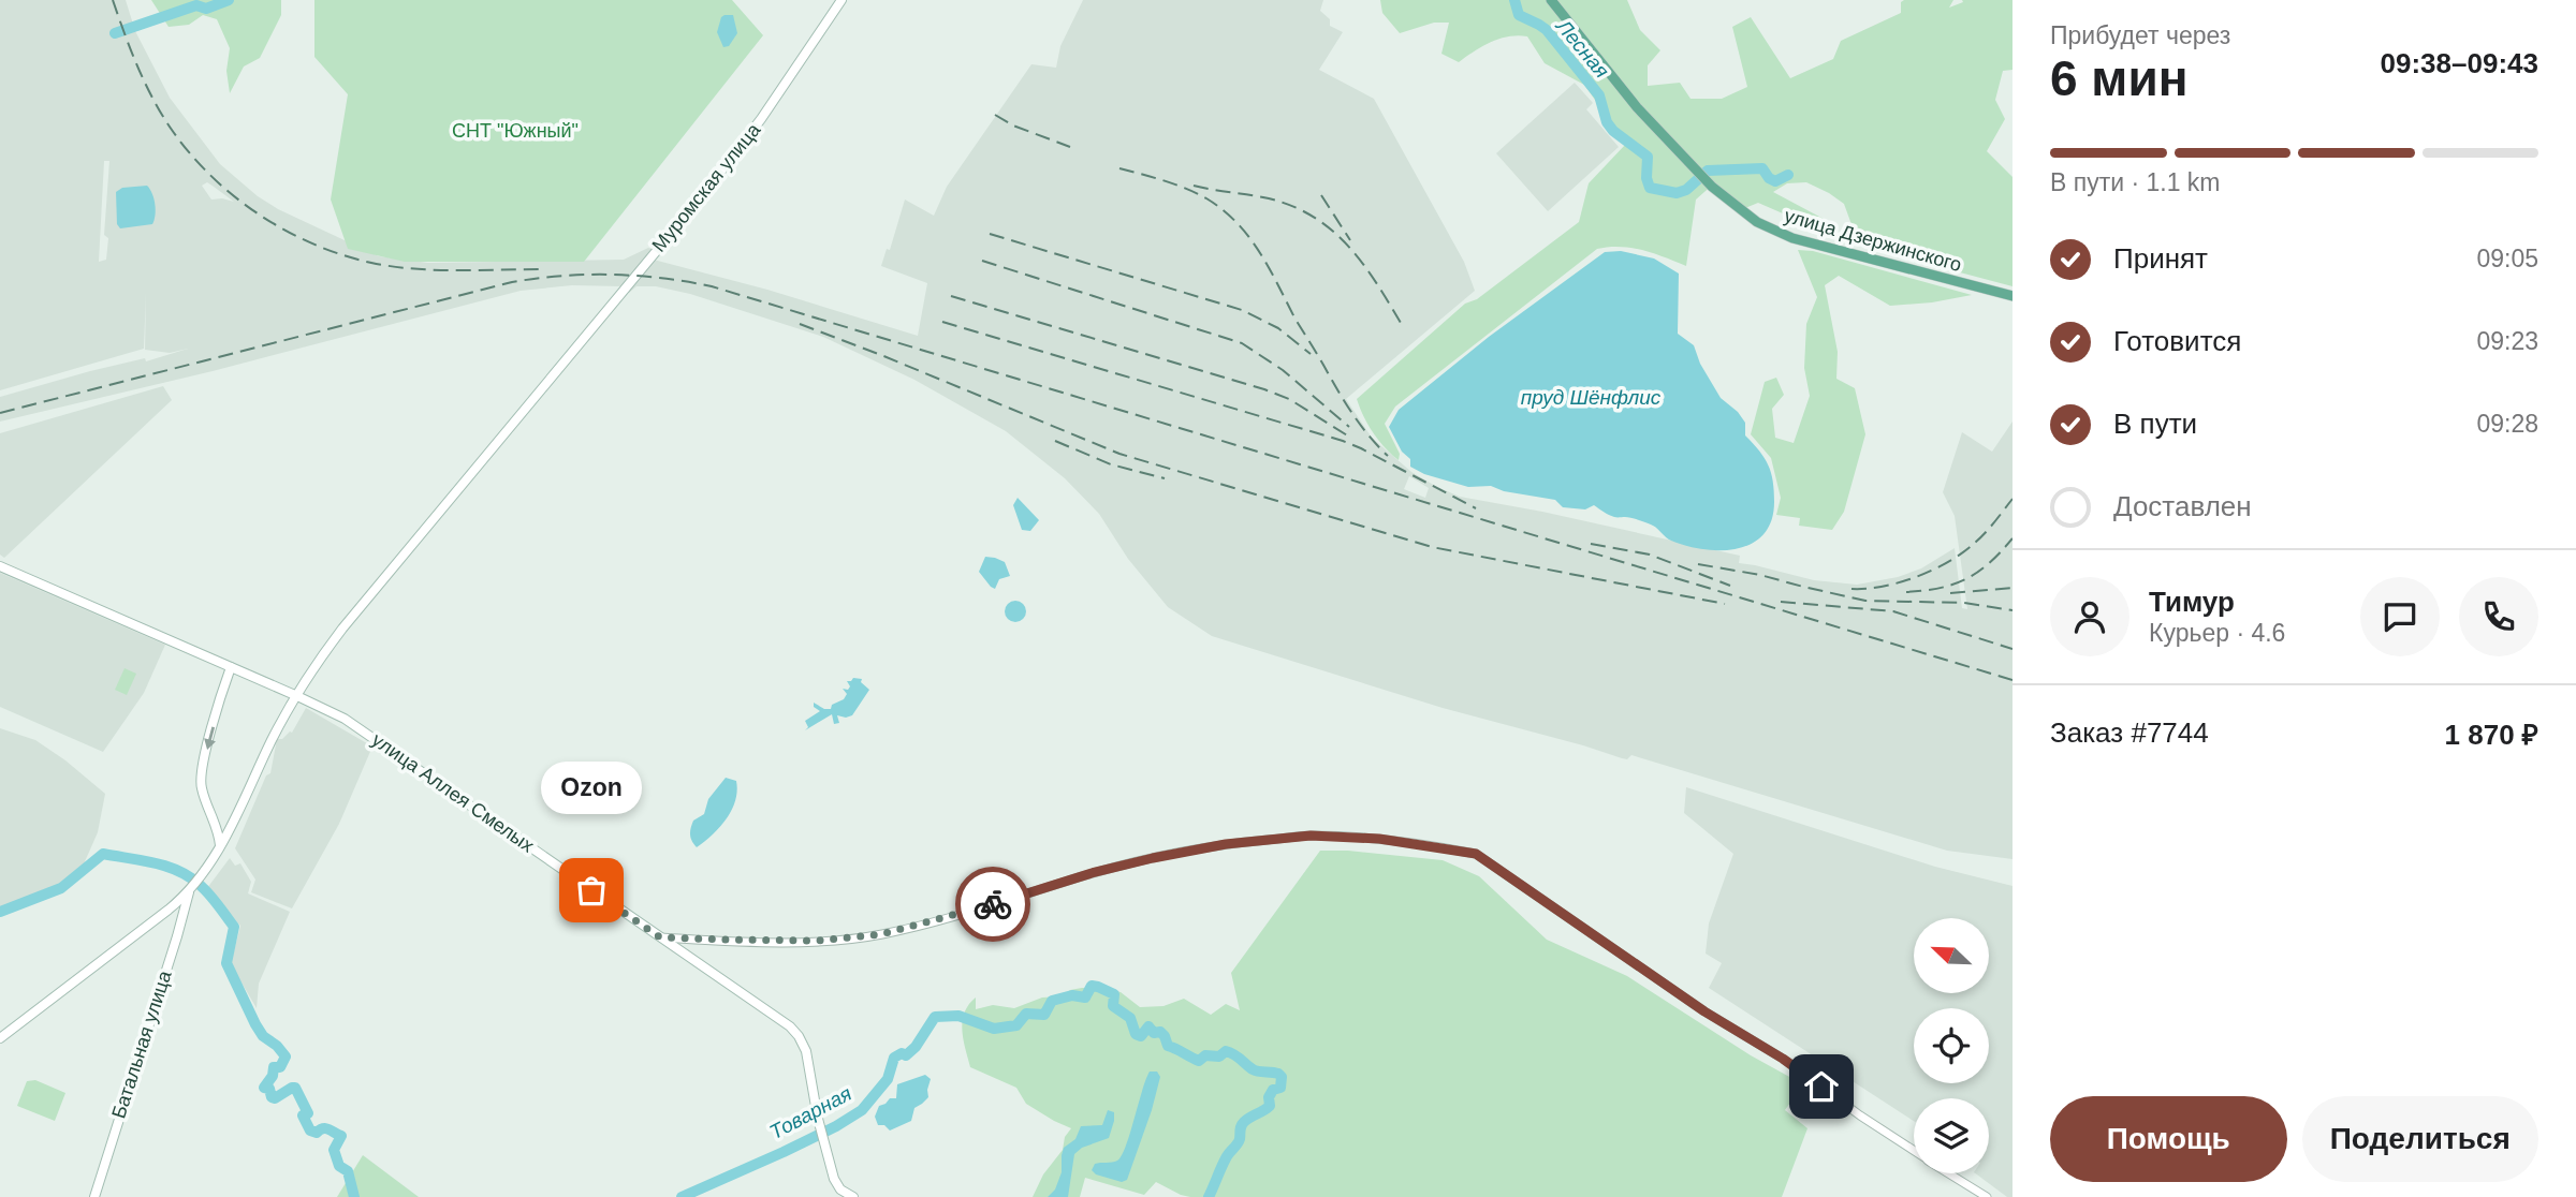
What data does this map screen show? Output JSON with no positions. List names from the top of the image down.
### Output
{
  "streets": {
    "main road": [
      "Муромская улица",
      "улица Дзержинского",
      "улица Аллея Смелых",
      "Батальная улица"
    ]
  },
  "crossings": [
    ["Муромская улица", "улица Аллея Смелых"]
  ],
  "water": ["Лесная", "пруд Шёнфлис", "Товарная"],
  "parks": ["СНТ \"Южный\""],
  "places": ["Ozon"],
  "north": "top left",
  "page": {
    "heading": ["6 мин", "Прибудет через", "09:38–09:43"],
    "panel": [
      "Тимур",
      "Курьер · 4.6",
      "Заказ #7744",
      "1 870 ₽"
    ],
    "bar": "В пути · 1.1 km",
    "list": [
      ["Принят", "09:05"],
      ["Готовится", "09:23"],
      ["В пути", "09:28"],
      "Доставлен"
    ],
    "bubble": "Ozon",
    "buttons": ["Помощь", "Поделиться"]
  }
}
